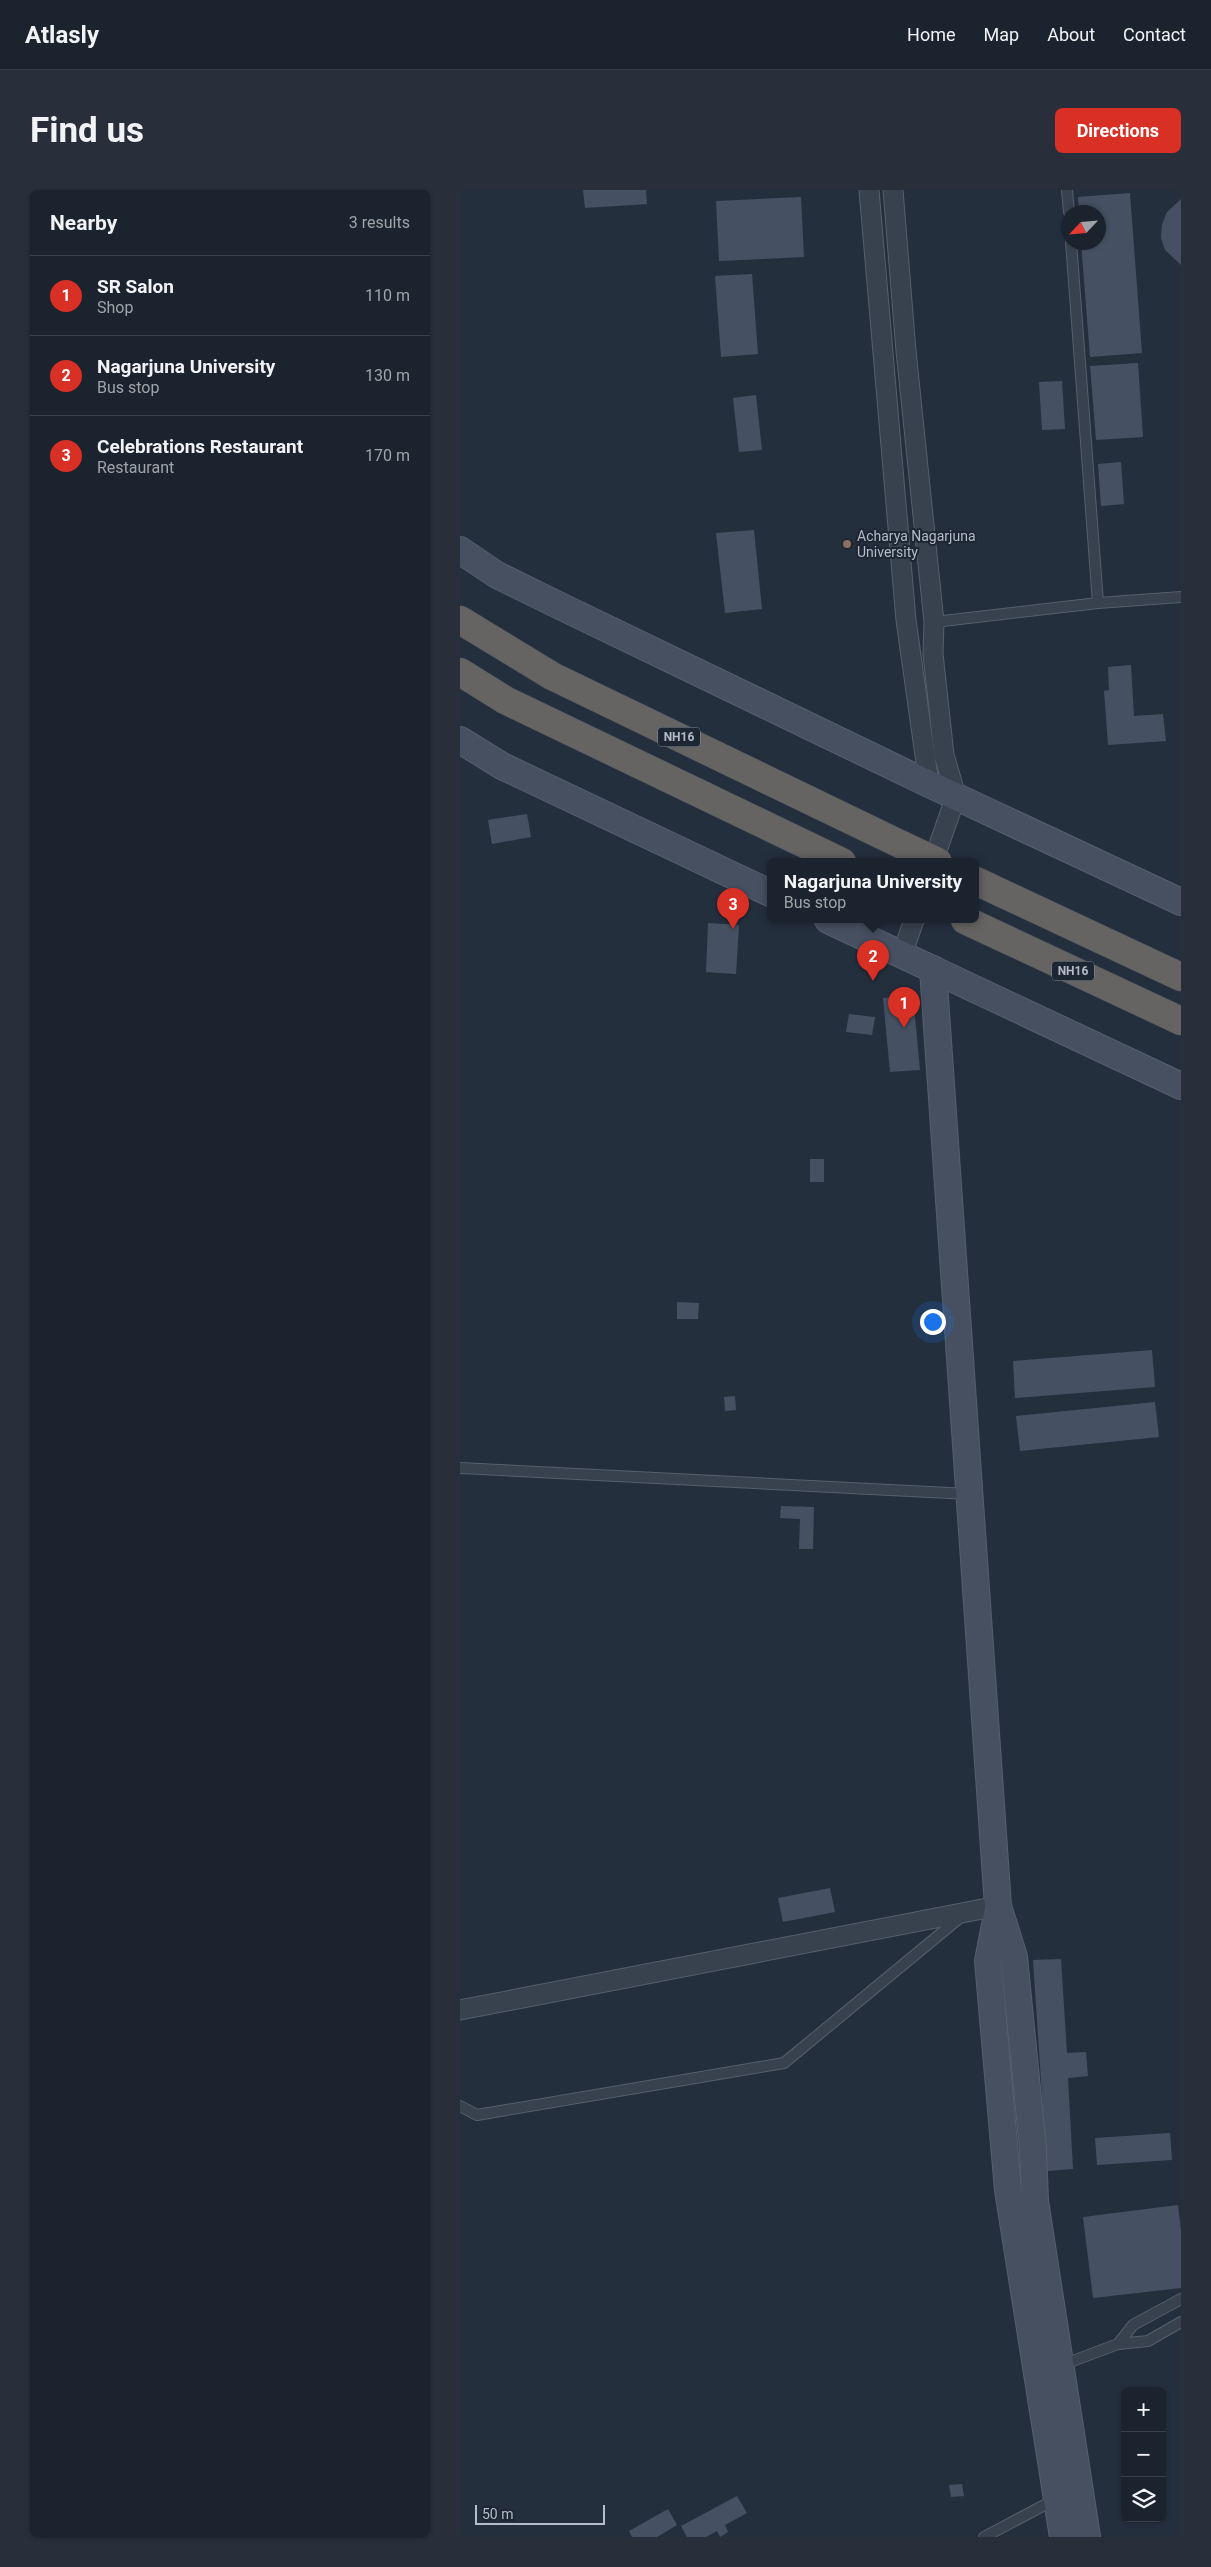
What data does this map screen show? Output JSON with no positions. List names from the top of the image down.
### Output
{
  "streets": {
    "highway": ["NH16"]
  },
  "places": ["Acharya Nagarjuna University"],
  "scale_bar": "50 m",
  "north": "bottom left",
  "page": {
    "header": "Atlasly",
    "nav": [
      "Home",
      "Map",
      "About",
      "Contact"
    ],
    "buttons": "Directions",
    "title": "Find us",
    "heading": ["Nearby", "3 results"],
    "list": [
      {
        "mark": "1",
        "name": "SR Salon",
        "note": "Shop",
        "value": "110 m"
      },
      {
        "mark": "2",
        "name": "Nagarjuna University",
        "note": "Bus stop",
        "value": "130 m"
      },
      {
        "mark": "3",
        "name": "Celebrations Restaurant",
        "note": "Restaurant",
        "value": "170 m"
      }
    ],
    "popup": ["Nagarjuna University", "Bus stop"],
    "pins": ["3", "2", "1"],
    "map_buttons": ["+", "−"],
    "scale": "50 m"
  }
}
